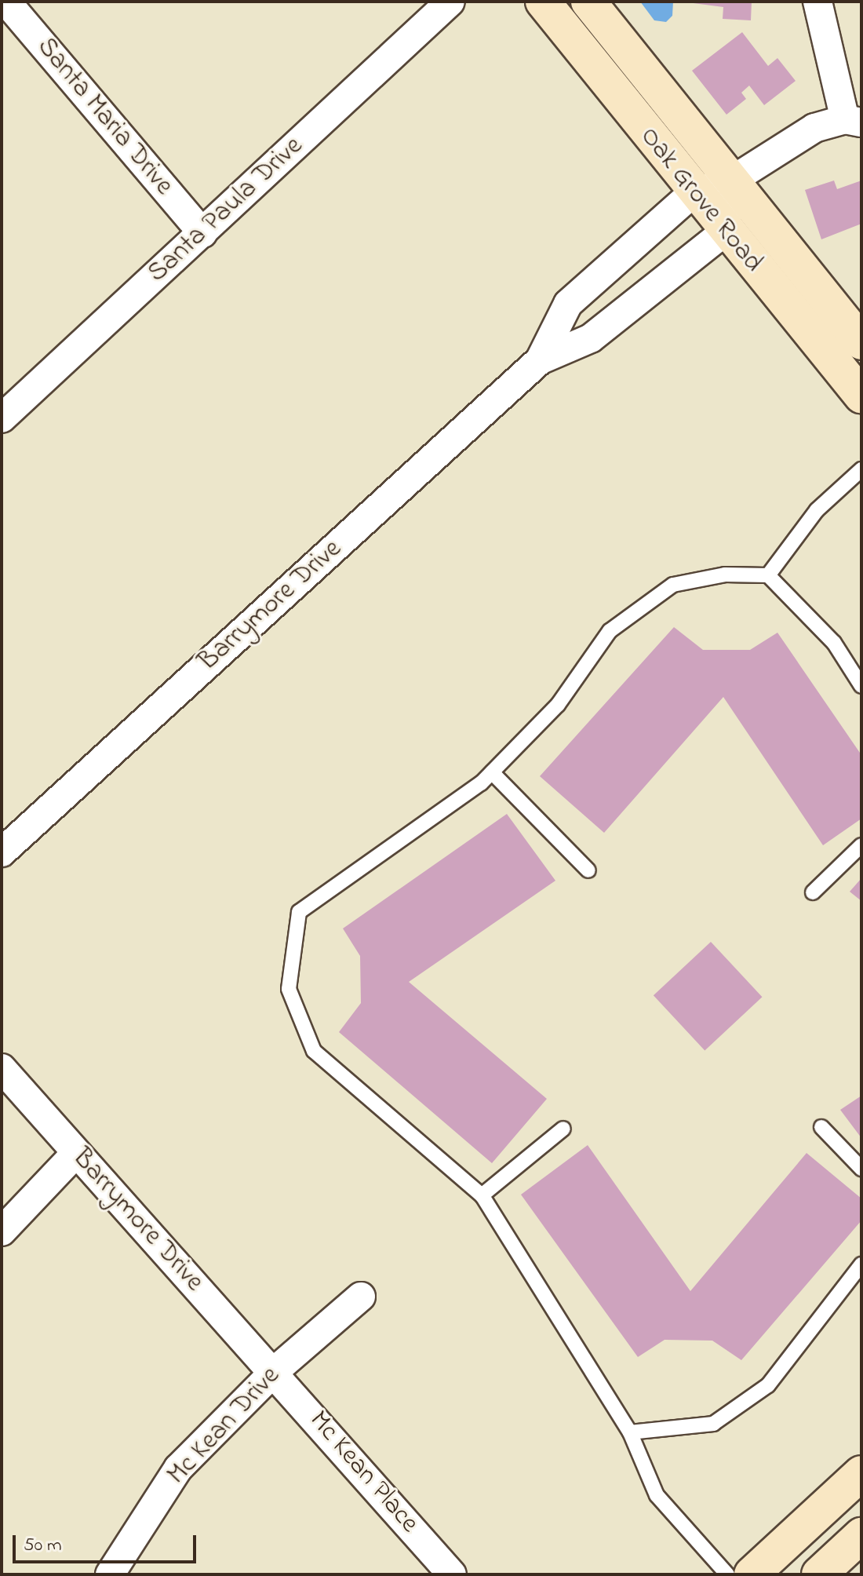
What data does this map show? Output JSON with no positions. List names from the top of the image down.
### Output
{
  "streets": {
    "main road": ["Oak Grove Road"],
    "street": [
      "Santa Maria Drive",
      "Santa Paula Drive",
      "Barrymore Drive",
      "Mc Kean Drive",
      "Mc Kean Place"
    ]
  },
  "crossings": [
    ["Santa Maria Drive", "Santa Paula Drive"],
    ["Oak Grove Road", "Barrymore Drive"],
    ["Barrymore Drive", "Mc Kean Drive"],
    ["Barrymore Drive", "Mc Kean Place"],
    ["Mc Kean Drive", "Mc Kean Place"]
  ],
  "scale_bar": "50 m"
}
